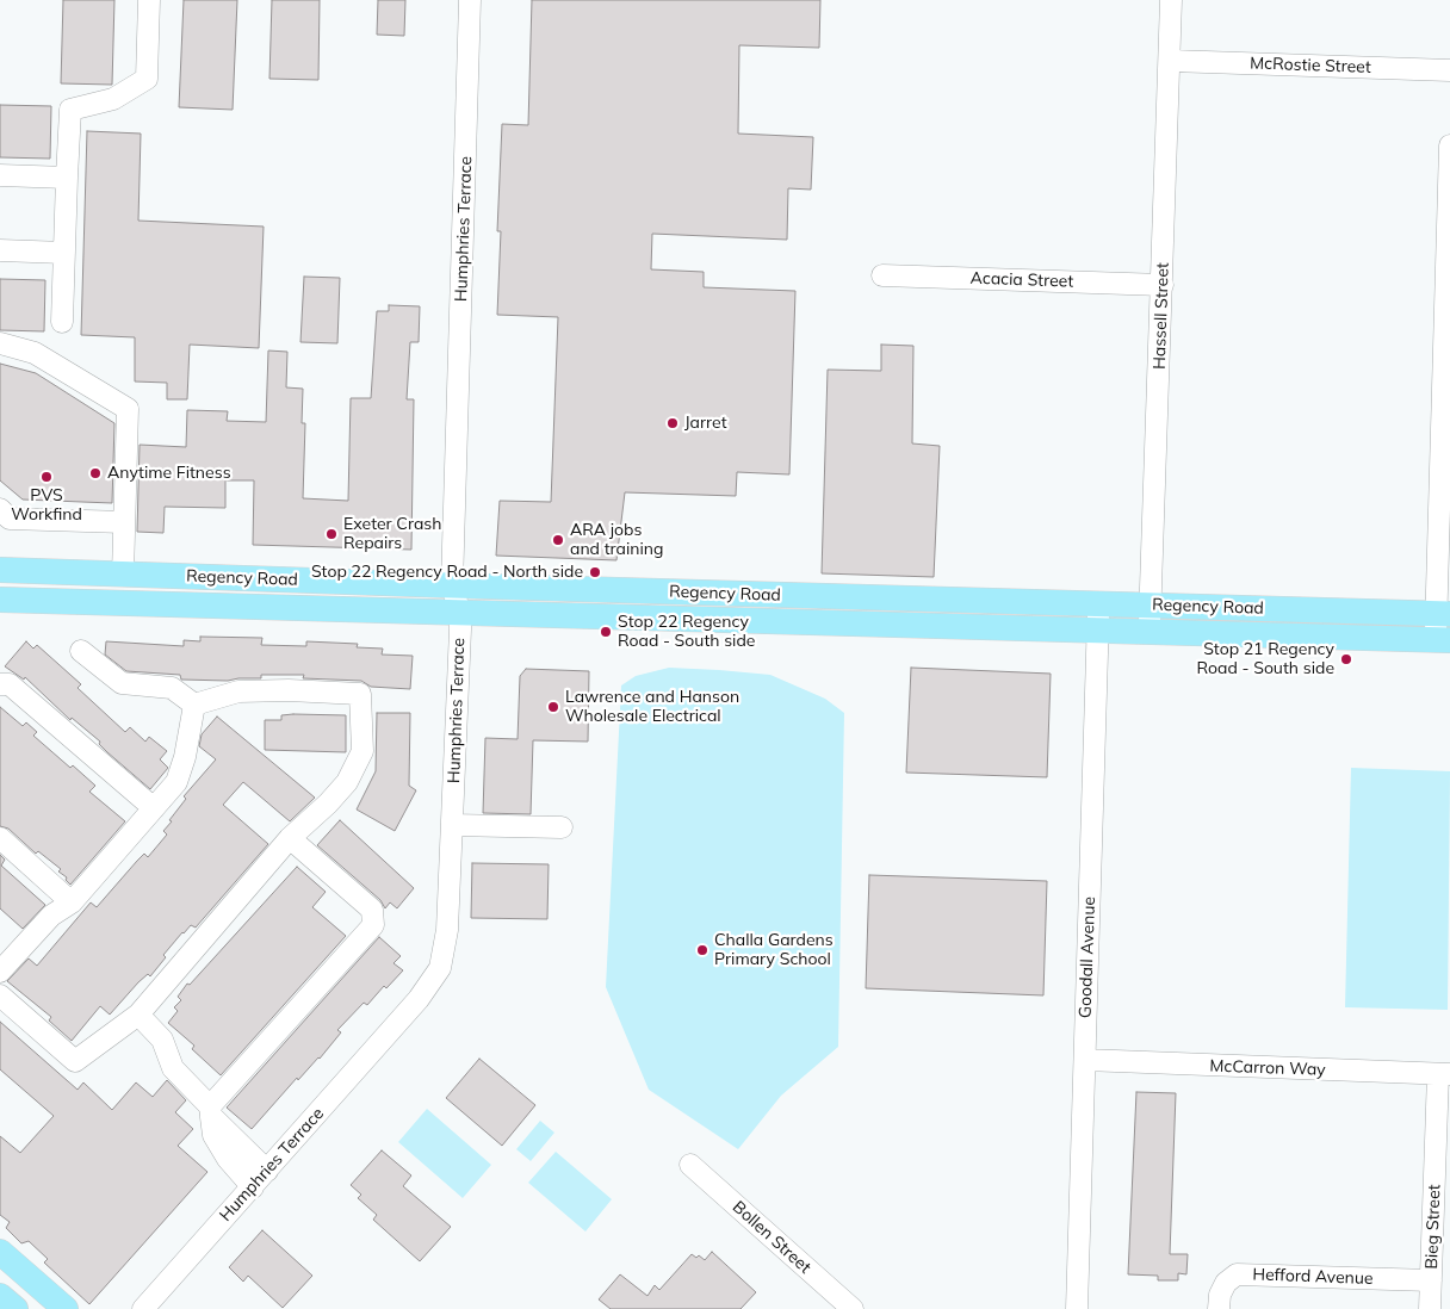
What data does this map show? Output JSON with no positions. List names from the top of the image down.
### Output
{
  "streets": {
    "main road": ["Regency Road"],
    "street": [
      "McRostie Street",
      "Humphries Terrace",
      "Acacia Street",
      "Hassell Street",
      "Goodall Avenue",
      "McCarron Way",
      "Bieg Street",
      "Bollen Street",
      "Hefford Avenue"
    ]
  },
  "crossings": [
    ["McRostie Street", "Hassell Street"],
    ["Humphries Terrace", "Regency Road"],
    ["Acacia Street", "Hassell Street"],
    ["Hassell Street", "Regency Road"],
    ["Regency Road", "Goodall Avenue"],
    ["Goodall Avenue", "McCarron Way"],
    ["McCarron Way", "Bieg Street"],
    ["Bieg Street", "Hefford Avenue"]
  ],
  "places": [
    "Jarret",
    "Anytime Fitness",
    "PVS Workfind",
    "Exeter Crash Repairs",
    "ARA jobs and training",
    "Stop 22 Regency Road - North side",
    "Stop 22 Regency Road - South side",
    "Stop 21 Regency Road - South side",
    "Lawrence and Hanson Wholesale Electrical",
    "Challa Gardens Primary School"
  ]
}
